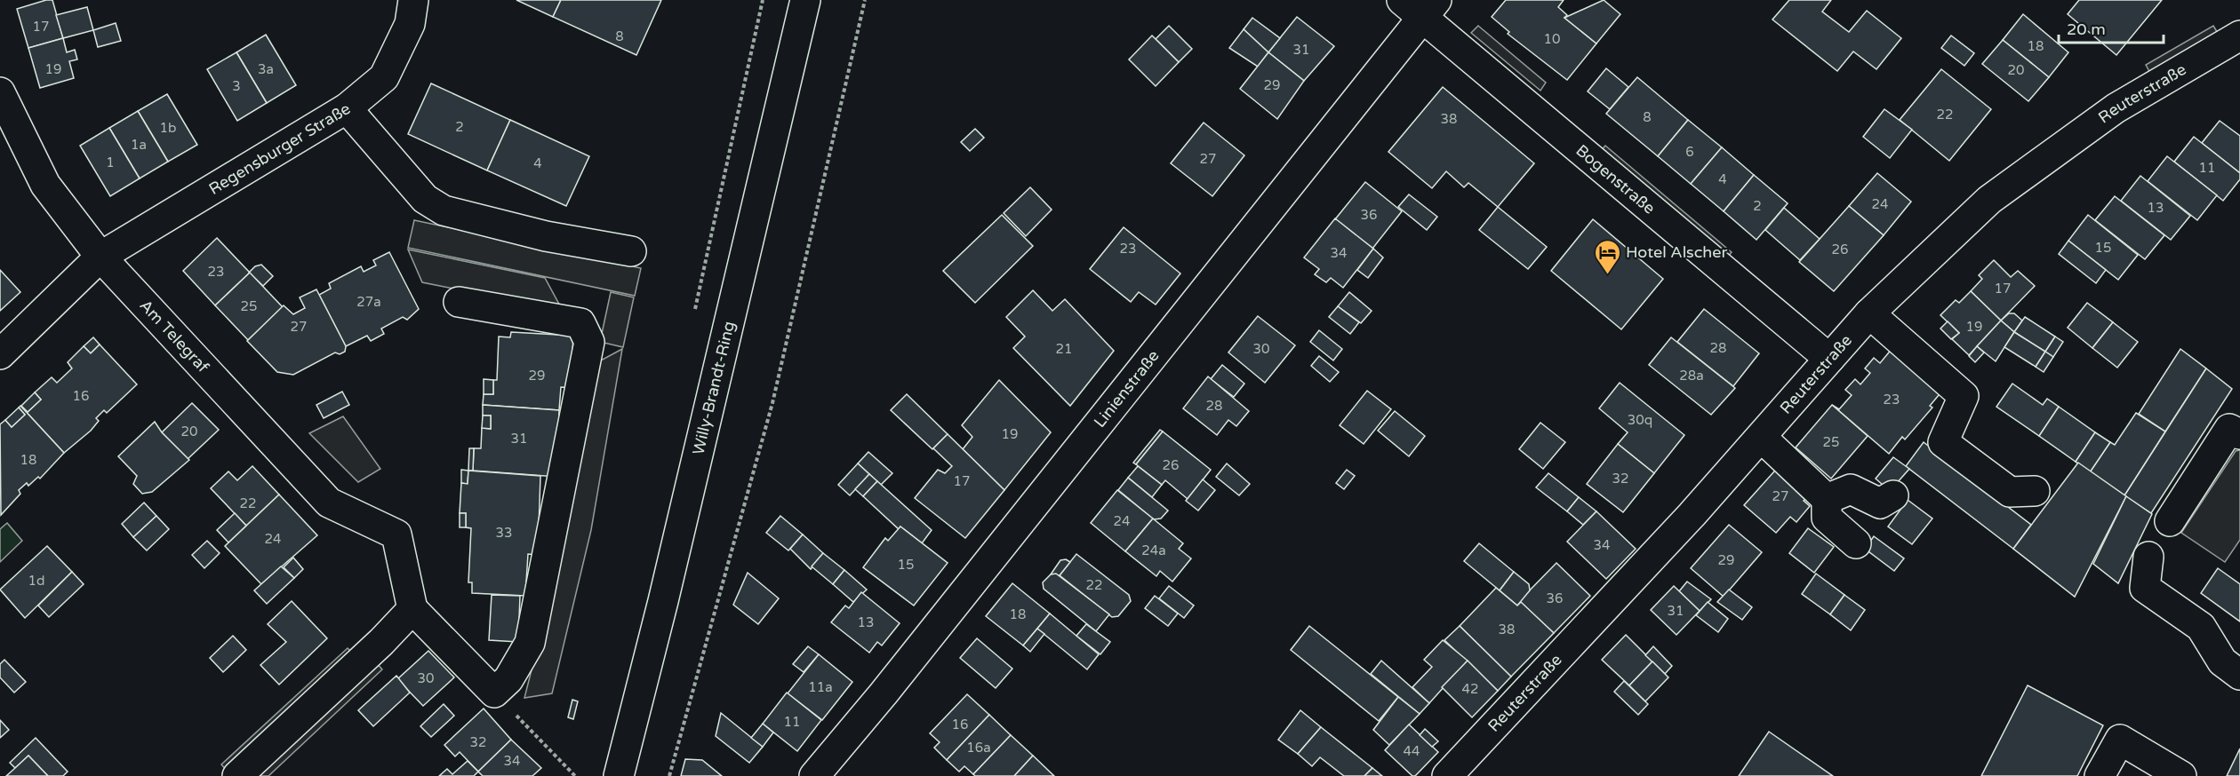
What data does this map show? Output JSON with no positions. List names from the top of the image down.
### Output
{
  "streets": {
    "street": [
      "Reuterstraße",
      "Regensburger Straße",
      "Bogenstraße",
      "Am Telegraf",
      "Willy-Brandt-Ring",
      "Linienstraße"
    ]
  },
  "crossings": [
    ["Reuterstraße", "Bogenstraße"],
    ["Regensburger Straße", "Am Telegraf"],
    ["Bogenstraße", "Linienstraße"]
  ],
  "places": {
    "hotel": ["Hotel Alscher"]
  },
  "house_numbers": [
    "17",
    "8",
    "10",
    "18",
    "31",
    "19",
    "3a",
    "20",
    "29",
    "3",
    "22",
    "8",
    "38",
    "2",
    "1b",
    "1a",
    "6",
    "27",
    "1",
    "4",
    "11",
    "4",
    "24",
    "2",
    "13",
    "36",
    "15",
    "23",
    "26",
    "34",
    "23",
    "17",
    "27a",
    "25",
    "27",
    "19",
    "28",
    "21",
    "30",
    "29",
    "28a",
    "16",
    "23",
    "28",
    "30q",
    "20",
    "19",
    "31",
    "25",
    "18",
    "26",
    "32",
    "17",
    "27",
    "22",
    "24",
    "33",
    "24",
    "34",
    "24a",
    "29",
    "15",
    "1d",
    "22",
    "36",
    "31",
    "18",
    "13",
    "38",
    "30",
    "11a",
    "42",
    "11",
    "16",
    "32",
    "16a",
    "44",
    "34"
  ],
  "scale_bar": "20 m"
}
